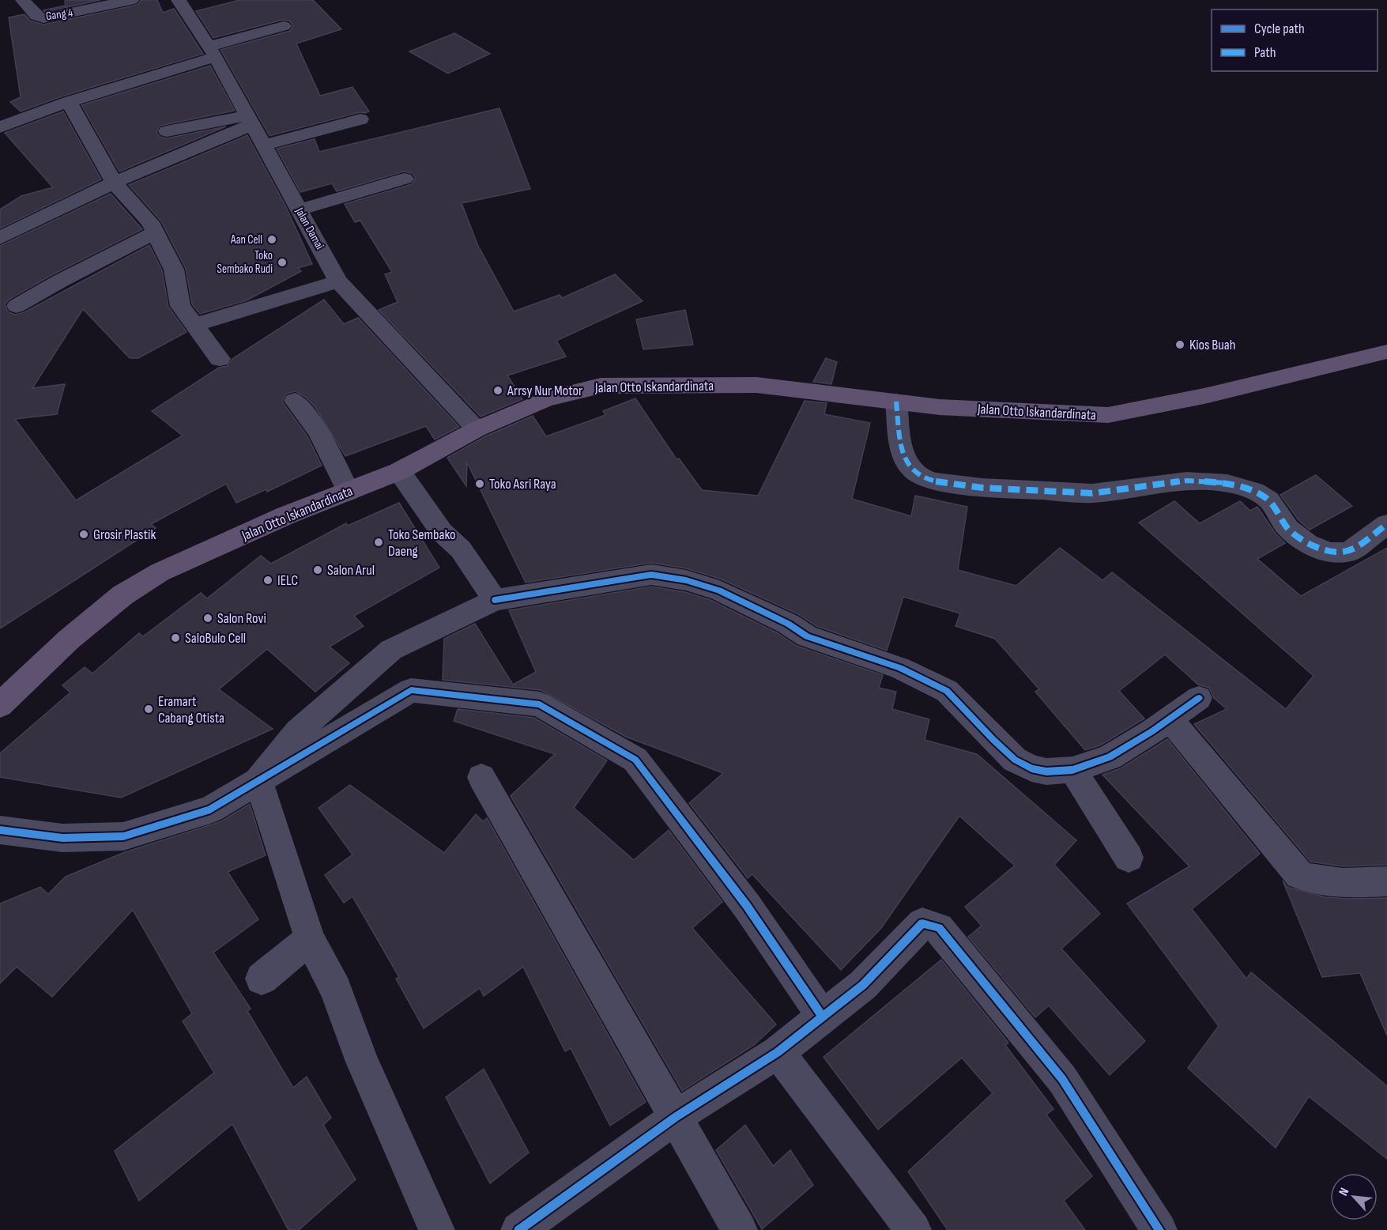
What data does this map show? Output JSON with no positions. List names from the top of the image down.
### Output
{
  "streets": {
    "main road": ["Jalan Otto Iskandardinata"],
    "street": ["Gang 4", "Jalan Damai"]
  },
  "crossings": [
    ["Jalan Damai", "Jalan Otto Iskandardinata"]
  ],
  "places": [
    "Aan Cell",
    "Toko Sembako Rudi",
    "Kios Buah",
    "Arrsy Nur Motor",
    "Toko Asri Raya",
    "Grosir Plastik",
    "Toko Sembako Daeng",
    "Salon Arul",
    "IELC",
    "Salon Rovi",
    "SaloBulo Cell",
    "Eramart Cabang Otista"
  ],
  "legend": ["Cycle path", "Path"],
  "north": "top left"
}
